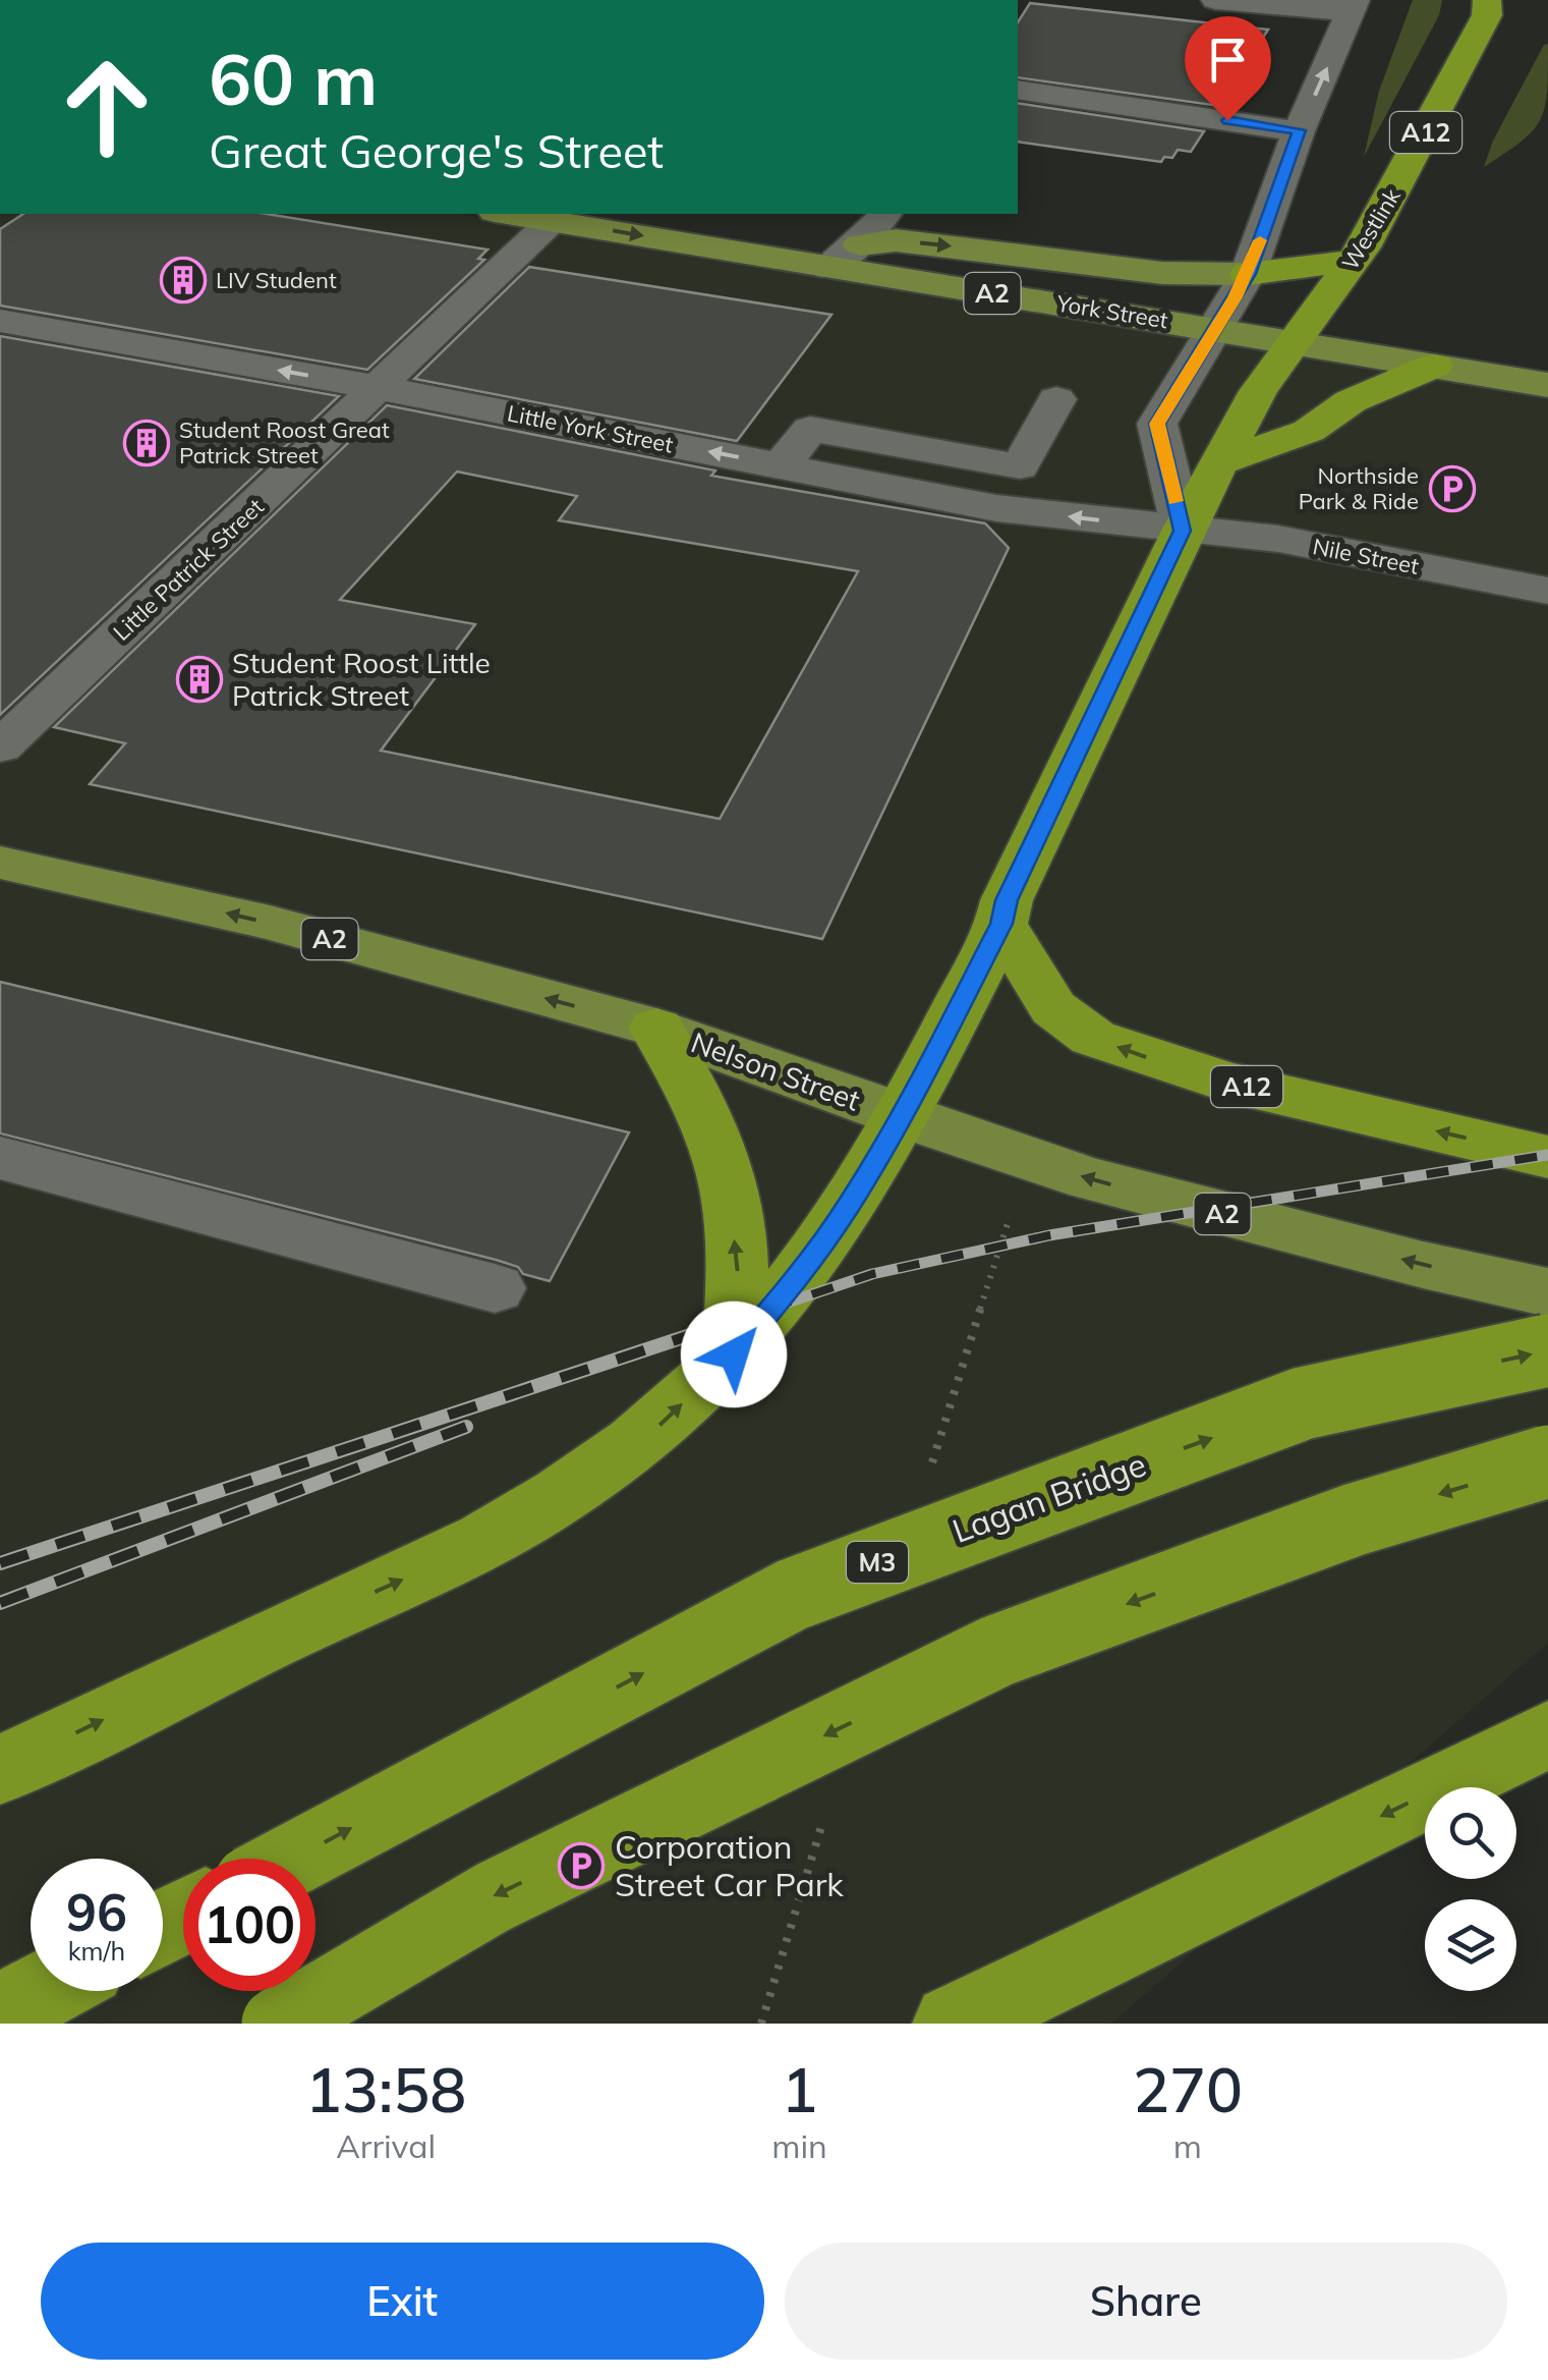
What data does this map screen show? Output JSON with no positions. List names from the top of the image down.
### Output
{
  "streets": {
    "highway": [
      "A12",
      "Westlink",
      "Lagan Bridge",
      "M3"
    ],
    "main road": ["A2", "York Street", "Nelson Street"],
    "street": ["Little York Street", "Nile Street", "Little Patrick Street"]
  },
  "crossings": [
    ["A12", "Westlink"],
    ["A12", "York Street"],
    ["A12", "Little York Street"],
    ["A12", "Nile Street"],
    ["A12", "Nelson Street"],
    ["Westlink", "York Street"],
    ["York Street", "Little Patrick Street"],
    ["Little York Street", "Nile Street"],
    ["Little York Street", "Little Patrick Street"]
  ],
  "one_way": ["Little York Street", "Nelson Street"],
  "places": {
    "building": ["LIV Student", "Student Roost Great Patrick Street", "Student Roost Little Patrick Street"],
    "parking": ["Northside Park & Ride", "Corporation Street Car Park"]
  },
  "page": {
    "turn": ["60 m", "Great George's Street"],
    "speed": "96 km/h",
    "limit": "100",
    "eta": [
      "13:58",
      "Arrival",
      "1",
      "min",
      "270",
      "m"
    ],
    "buttons": ["Exit", "Share"]
  }
}
